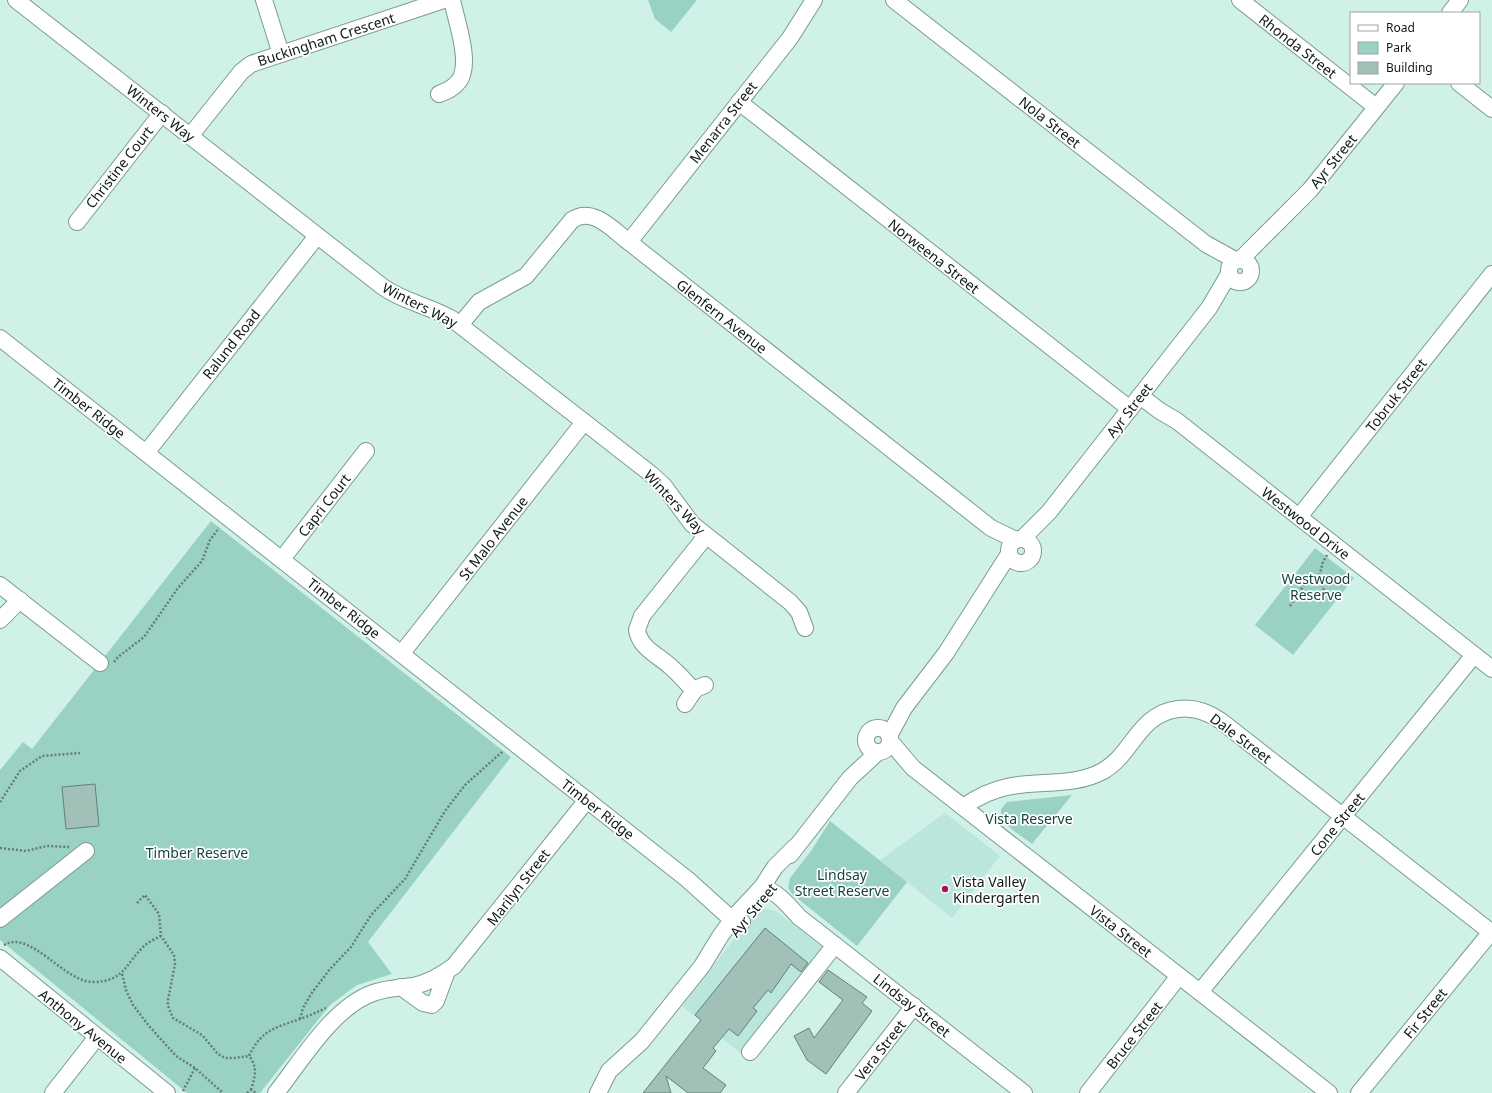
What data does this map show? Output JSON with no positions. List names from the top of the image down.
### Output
{
  "streets": {
    "street": [
      "Buckingham Crescent",
      "Rhonda Street",
      "Winters Way",
      "Menarra Street",
      "Nola Street",
      "Ayr Street",
      "Christine Court",
      "Norweena Street",
      "Glenfern Avenue",
      "Ralund Road",
      "Tobruk Street",
      "Timber Ridge",
      "Capri Court",
      "Westwood Drive",
      "St Malo Avenue",
      "Dale Street",
      "Cone Street",
      "Marilyn Street",
      "Vista Street",
      "Lindsay Street",
      "Fir Street",
      "Anthony Avenue",
      "Bruce Street",
      "Vera Street"
    ]
  },
  "crossings": [
    ["Buckingham Crescent", "Winters Way"],
    ["Rhonda Street", "Ayr Street"],
    ["Winters Way", "Christine Court"],
    ["Winters Way", "Glenfern Avenue"],
    ["Winters Way", "Ralund Road"],
    ["Winters Way", "St Malo Avenue"],
    ["Menarra Street", "Norweena Street"],
    ["Menarra Street", "Glenfern Avenue"],
    ["Nola Street", "Ayr Street"],
    ["Ayr Street", "Norweena Street"],
    ["Ayr Street", "Glenfern Avenue"],
    ["Ayr Street", "Timber Ridge"],
    ["Ayr Street", "Westwood Drive"],
    ["Ayr Street", "Vista Street"],
    ["Ayr Street", "Lindsay Street"],
    ["Ralund Road", "Timber Ridge"],
    ["Tobruk Street", "Westwood Drive"],
    ["Timber Ridge", "Capri Court"],
    ["Timber Ridge", "St Malo Avenue"],
    ["Timber Ridge", "Marilyn Street"],
    ["Westwood Drive", "Cone Street"],
    ["Dale Street", "Cone Street"],
    ["Dale Street", "Vista Street"],
    ["Dale Street", "Fir Street"],
    ["Cone Street", "Vista Street"],
    ["Vista Street", "Bruce Street"],
    ["Lindsay Street", "Vera Street"]
  ],
  "parks": [
    "Westwood Reserve",
    "Vista Reserve",
    "Timber Reserve",
    "Lindsay Street Reserve"
  ],
  "places": ["Vista Valley Kindergarten"],
  "legend": ["Road", "Park", "Building"]
}
